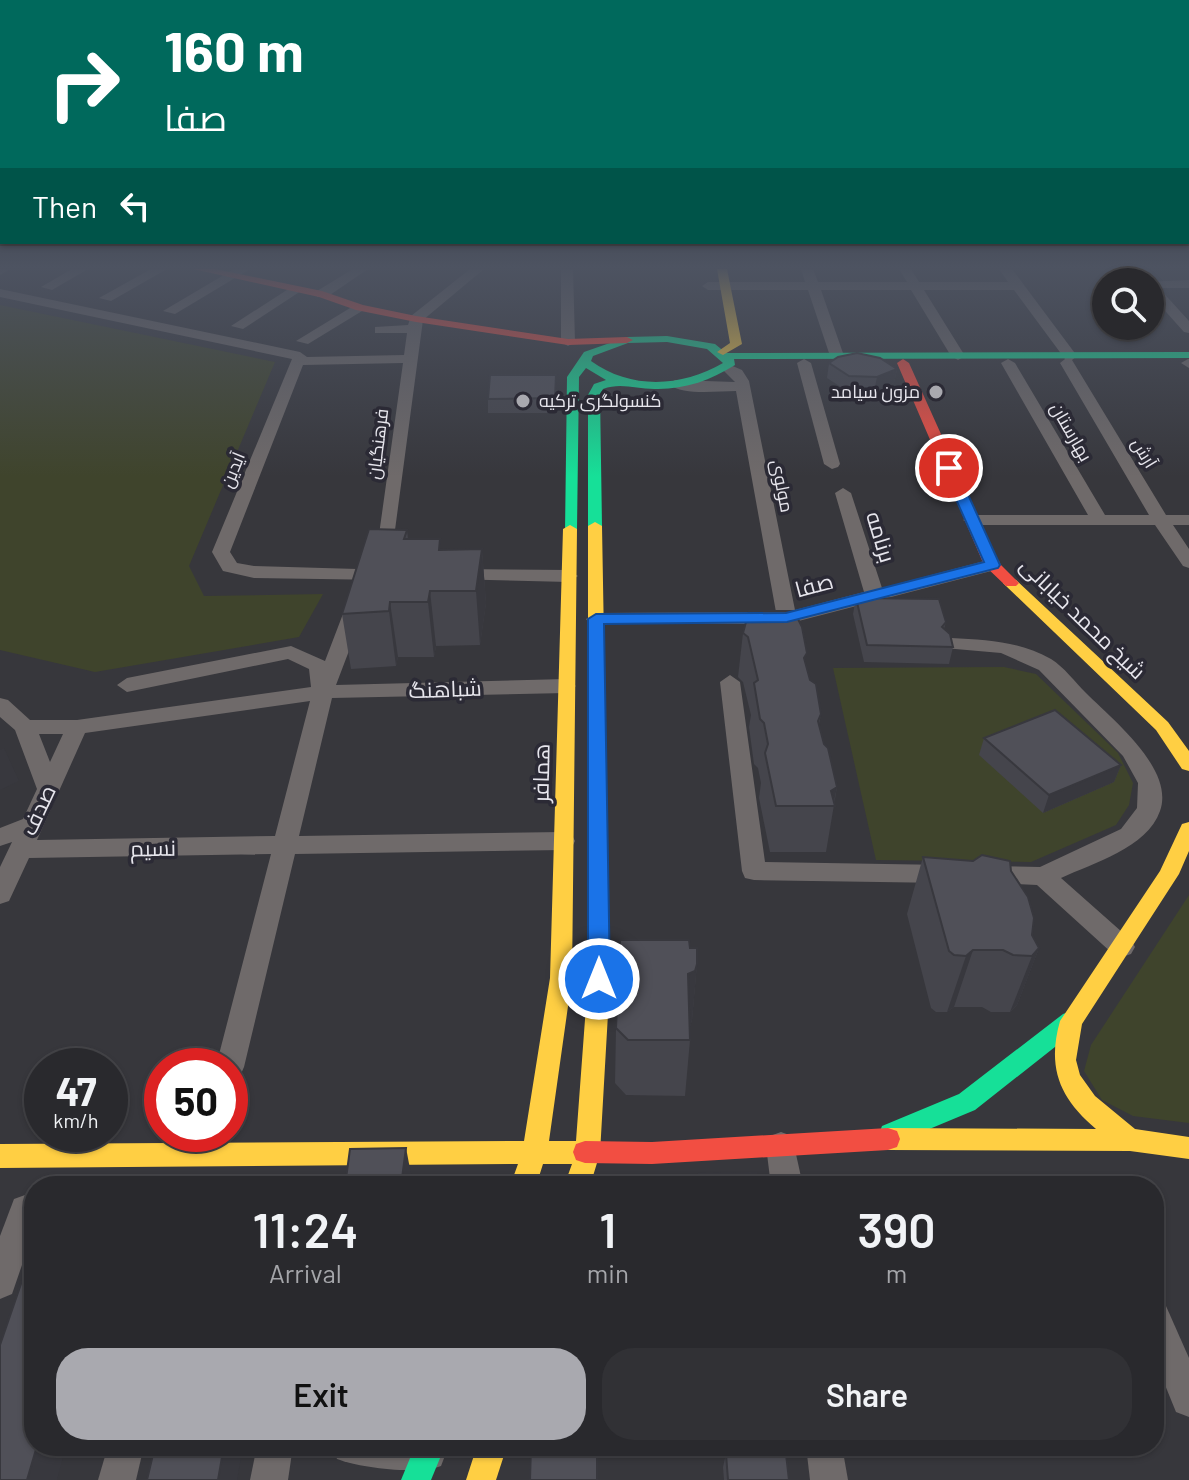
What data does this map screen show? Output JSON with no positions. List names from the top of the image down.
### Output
{
  "streets": {
    "main road": ["شیخ محمد خیابانی", "همافر"],
    "street": [
      "بهارستان",
      "فرهنگیان",
      "آرش",
      "آیدین",
      "مولوی",
      "برنامه",
      "صفا",
      "شباهنگ",
      "صدف",
      "نسیم"
    ]
  },
  "crossings": [
    ["فرهنگیان", "آیدین"],
    ["فرهنگیان", "شباهنگ"],
    ["مولوی", "صفا"],
    ["برنامه", "صفا"],
    ["صفا", "شیخ محمد خیابانی"],
    ["شباهنگ", "همافر"],
    ["شباهنگ", "صدف"],
    ["همافر", "نسیم"],
    ["صدف", "نسیم"]
  ],
  "places": ["مزون سیامد", "کنسولگری ترکیه"],
  "page": {
    "turn": ["160 m", "صفا"],
    "then": "Then",
    "speed": "47 km/h",
    "limit": "50",
    "eta": [
      "11:24",
      "Arrival",
      "1",
      "min",
      "390",
      "m"
    ],
    "buttons": ["Exit", "Share"]
  }
}
